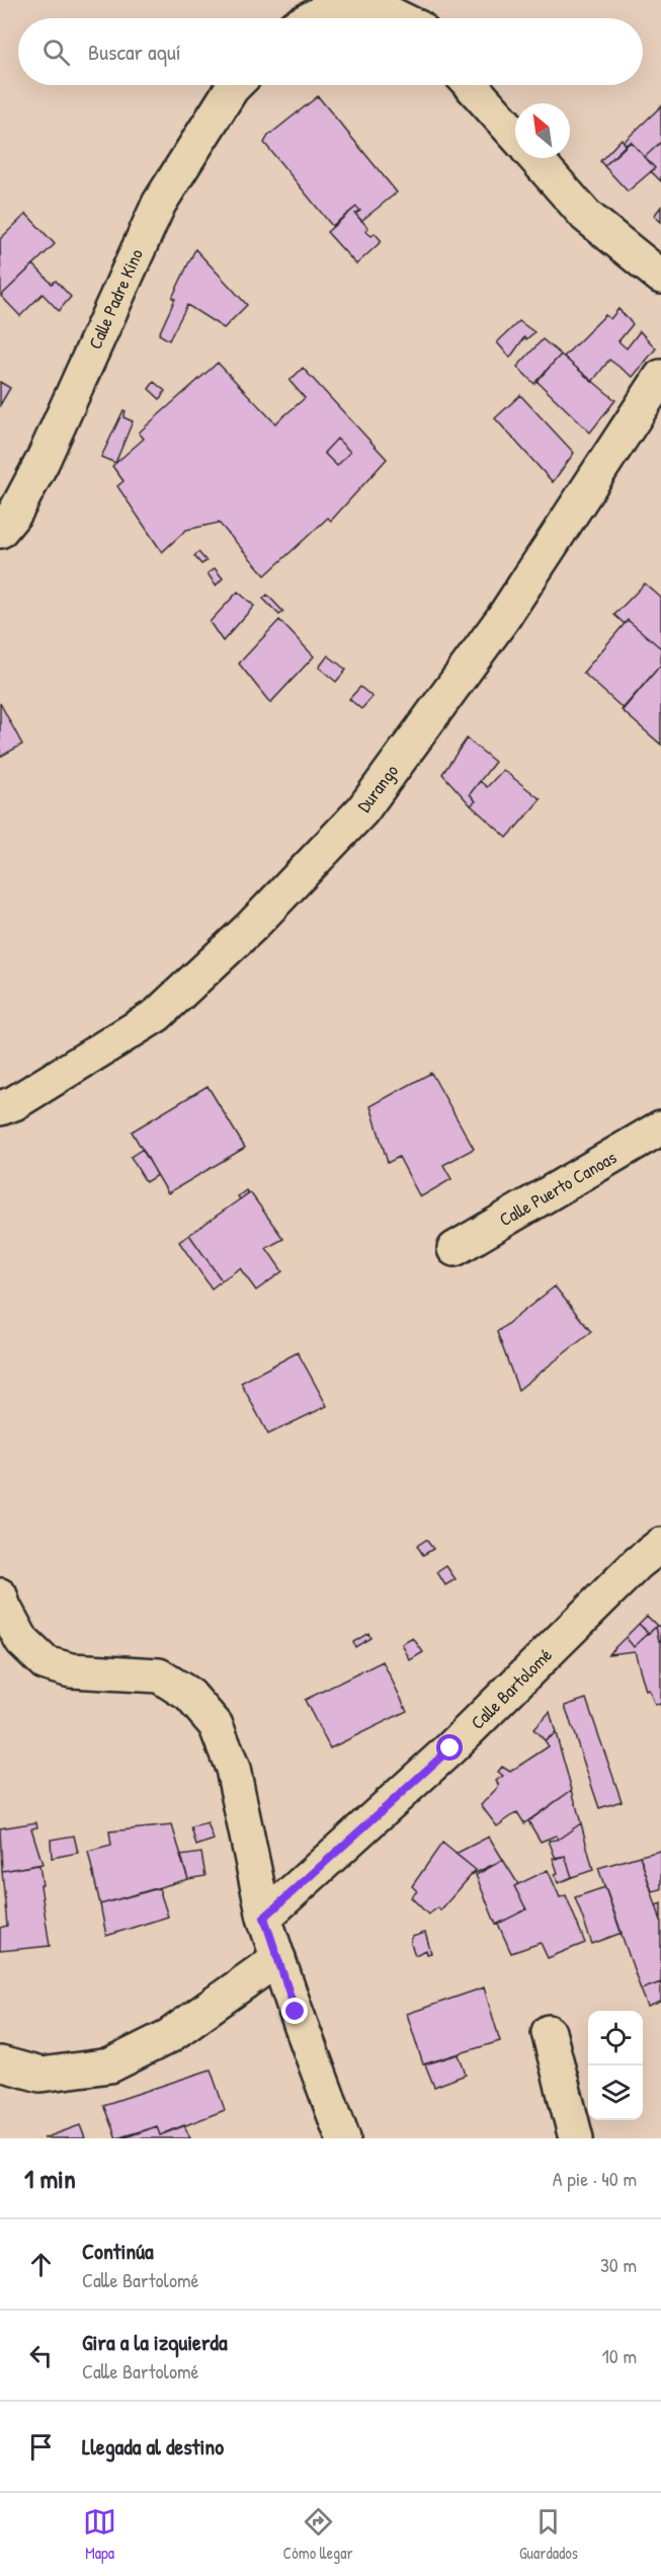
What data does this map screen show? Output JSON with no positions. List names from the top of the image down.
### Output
{
  "streets": {
    "street": [
      "Calle Padre Kino",
      "Durango",
      "Calle Puerto Canoas",
      "Calle Bartolomé"
    ]
  },
  "north": "top left",
  "page": {
    "search": "Buscar aquí",
    "heading": ["1 min", "A pie · 40 m"],
    "list": [
      ["Continúa", "Calle Bartolomé", "30 m"],
      ["Gira a la izquierda", "Calle Bartolomé", "10 m"],
      "Llegada al destino"
    ],
    "nav": ["Mapa", "Cómo llegar", "Guardados"]
  }
}
